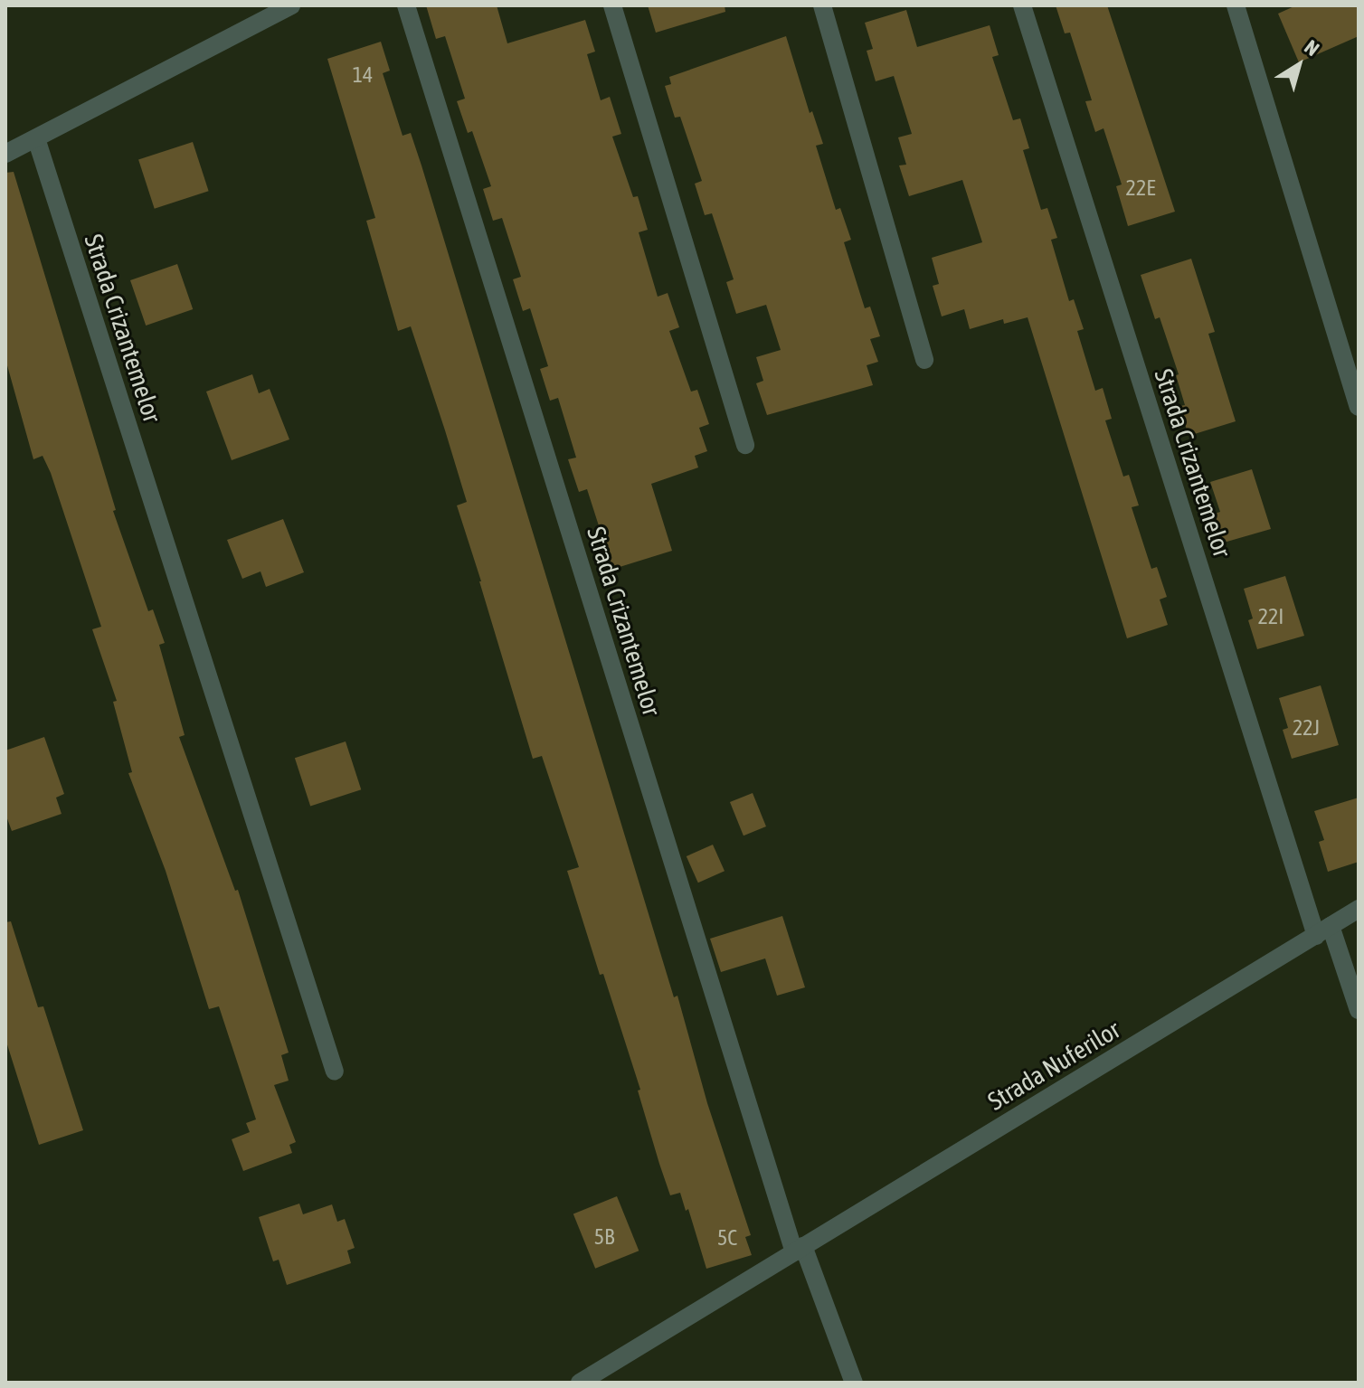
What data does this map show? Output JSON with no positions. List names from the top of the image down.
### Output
{
  "streets": {
    "street": ["Strada Crizantemelor", "Strada Nuferilor"]
  },
  "crossings": [
    ["Strada Crizantemelor", "Strada Nuferilor"]
  ],
  "house_numbers": [
    "14",
    "22E",
    "22I",
    "22J",
    "5B",
    "5C"
  ],
  "north": "top right"
}
